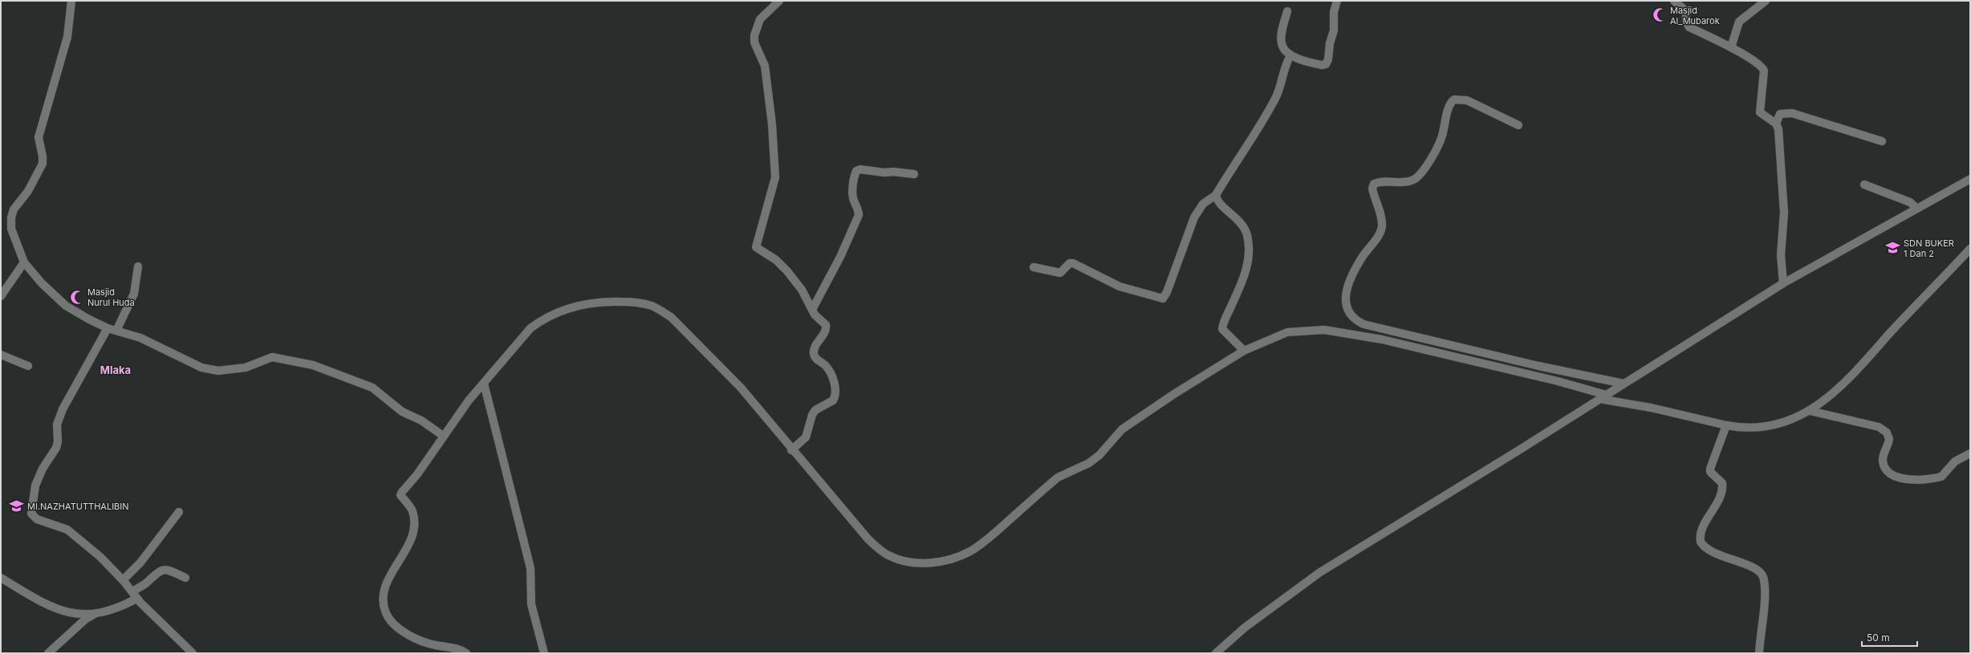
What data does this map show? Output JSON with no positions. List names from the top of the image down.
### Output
{
  "districts": ["Mlaka"],
  "places": {
    "mosque": ["Masjid Al_Mubarok", "Masjid Nurul Huda"],
    "school or university": ["SDN BUKER 1 Dan 2", "MI.NAZHATUTTHALIBIN"]
  },
  "scale_bar": "50 m"
}
